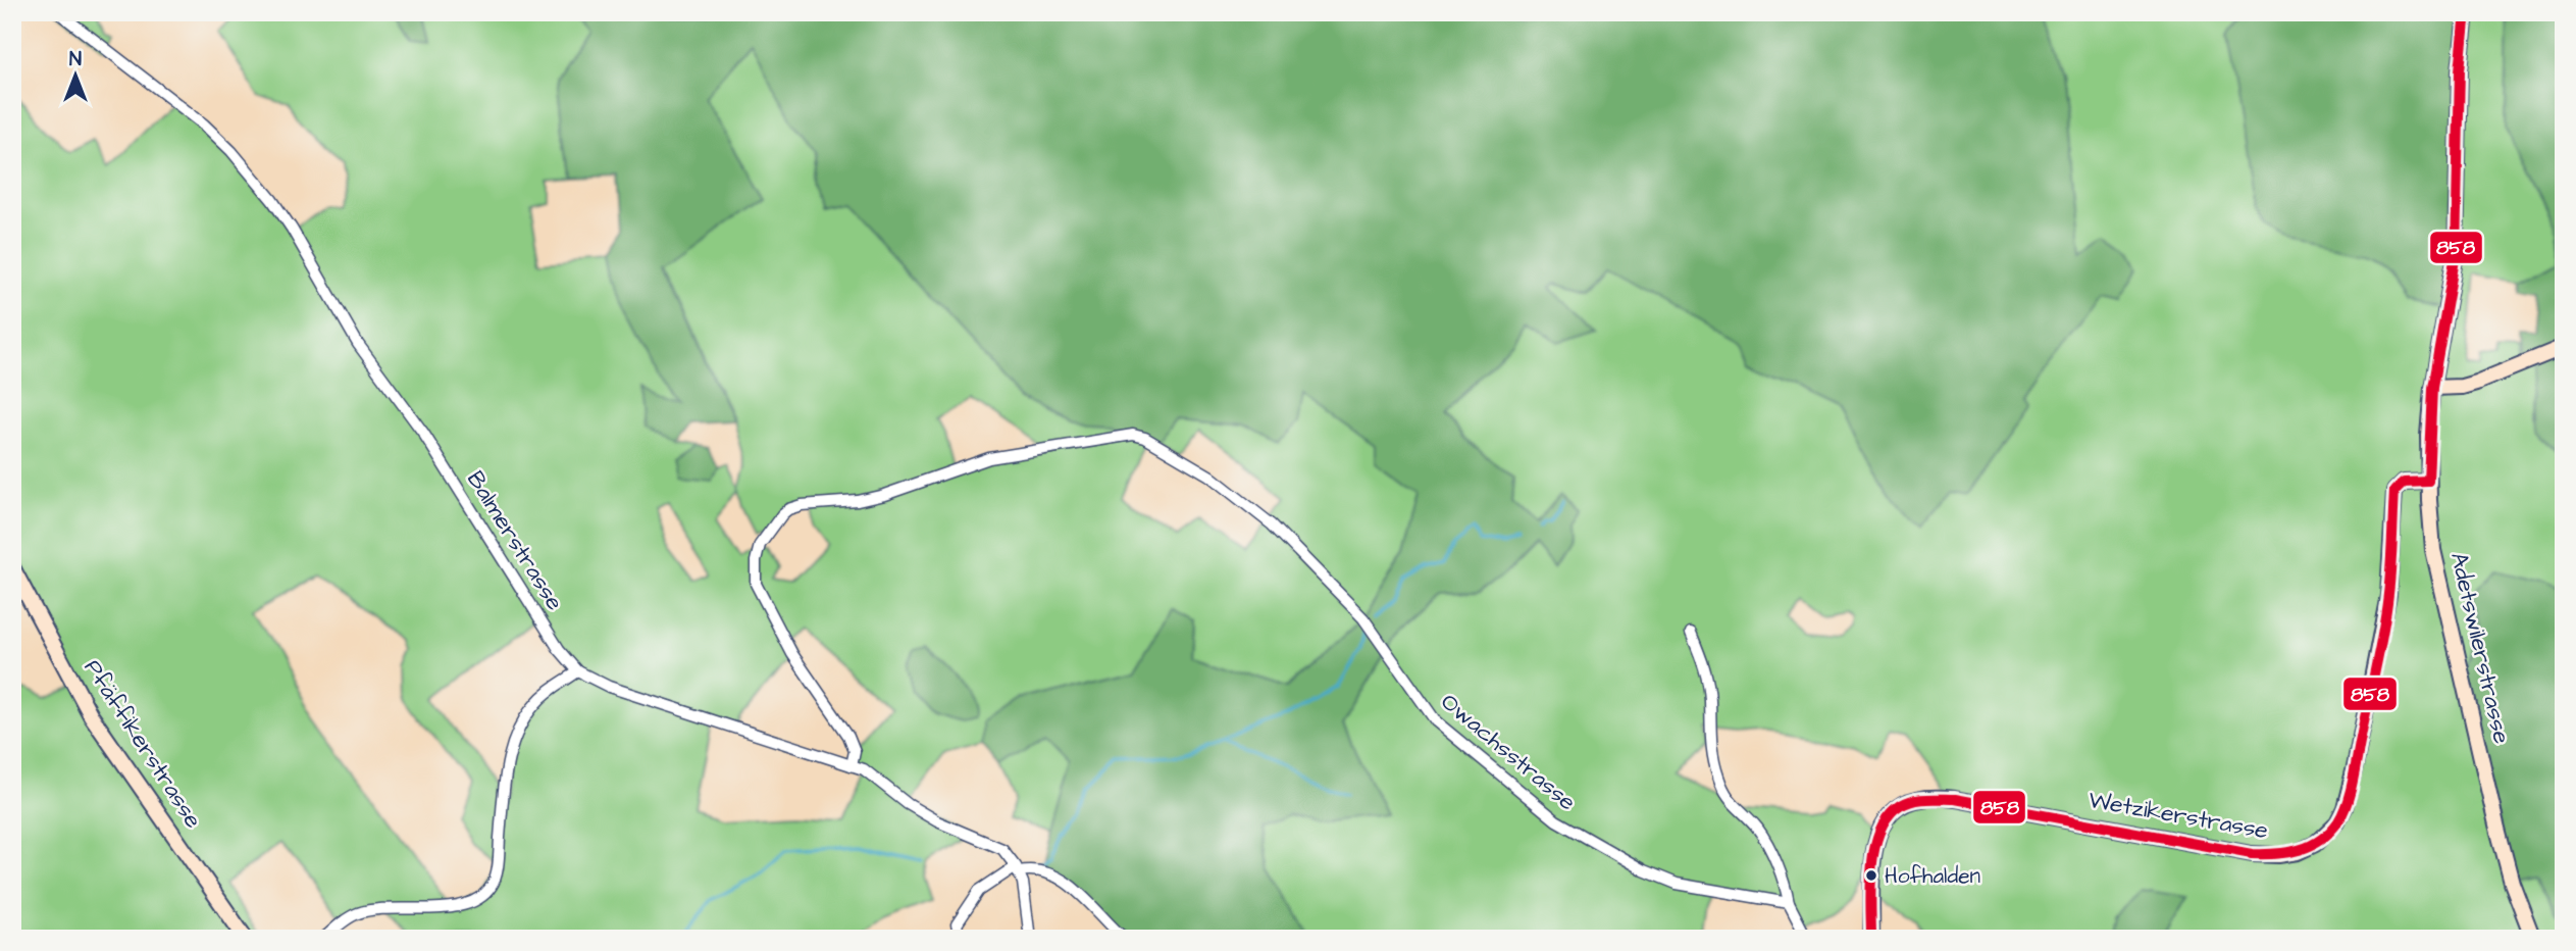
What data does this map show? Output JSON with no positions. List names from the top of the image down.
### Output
{
  "streets": {
    "street": [
      "Balmerstrasse",
      "Adetswilerstrasse",
      "Pfäffikerstrasse",
      "Owachsstrasse",
      "Wetzikerstrasse"
    ]
  },
  "crossings": [
    ["Balmerstrasse", "Owachsstrasse"],
    ["Adetswilerstrasse", "Wetzikerstrasse"]
  ],
  "places": ["Hofhalden"],
  "lines": ["transit line 858"],
  "north": "top"
}
